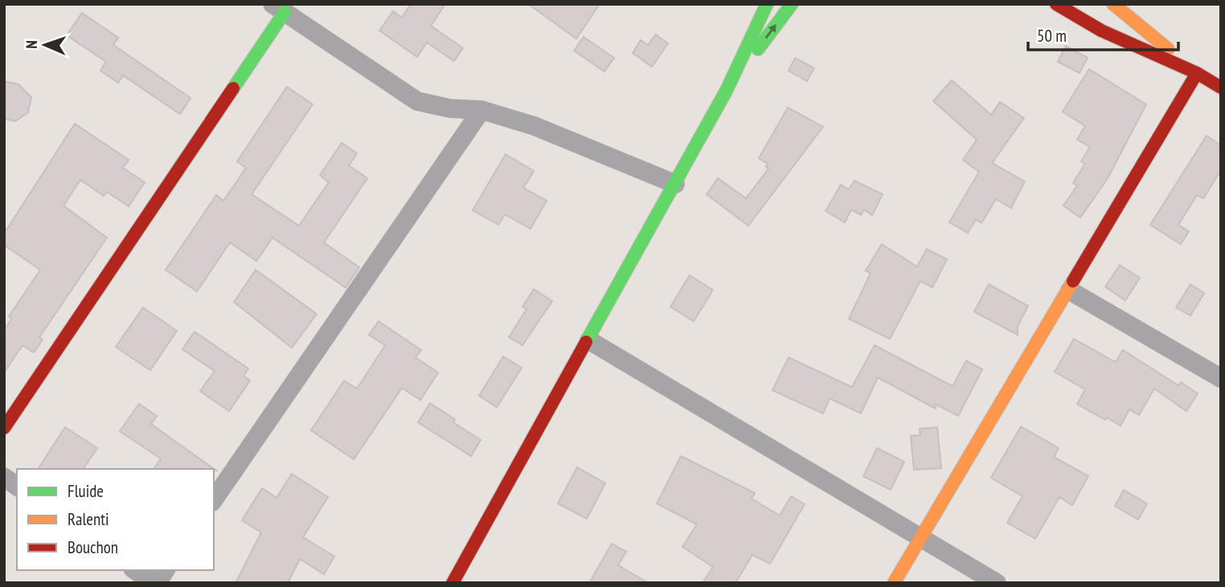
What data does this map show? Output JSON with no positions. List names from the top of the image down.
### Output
{
  "legend": ["Fluide", "Ralenti", "Bouchon"],
  "scale_bar": "50 m",
  "north": "left"
}
